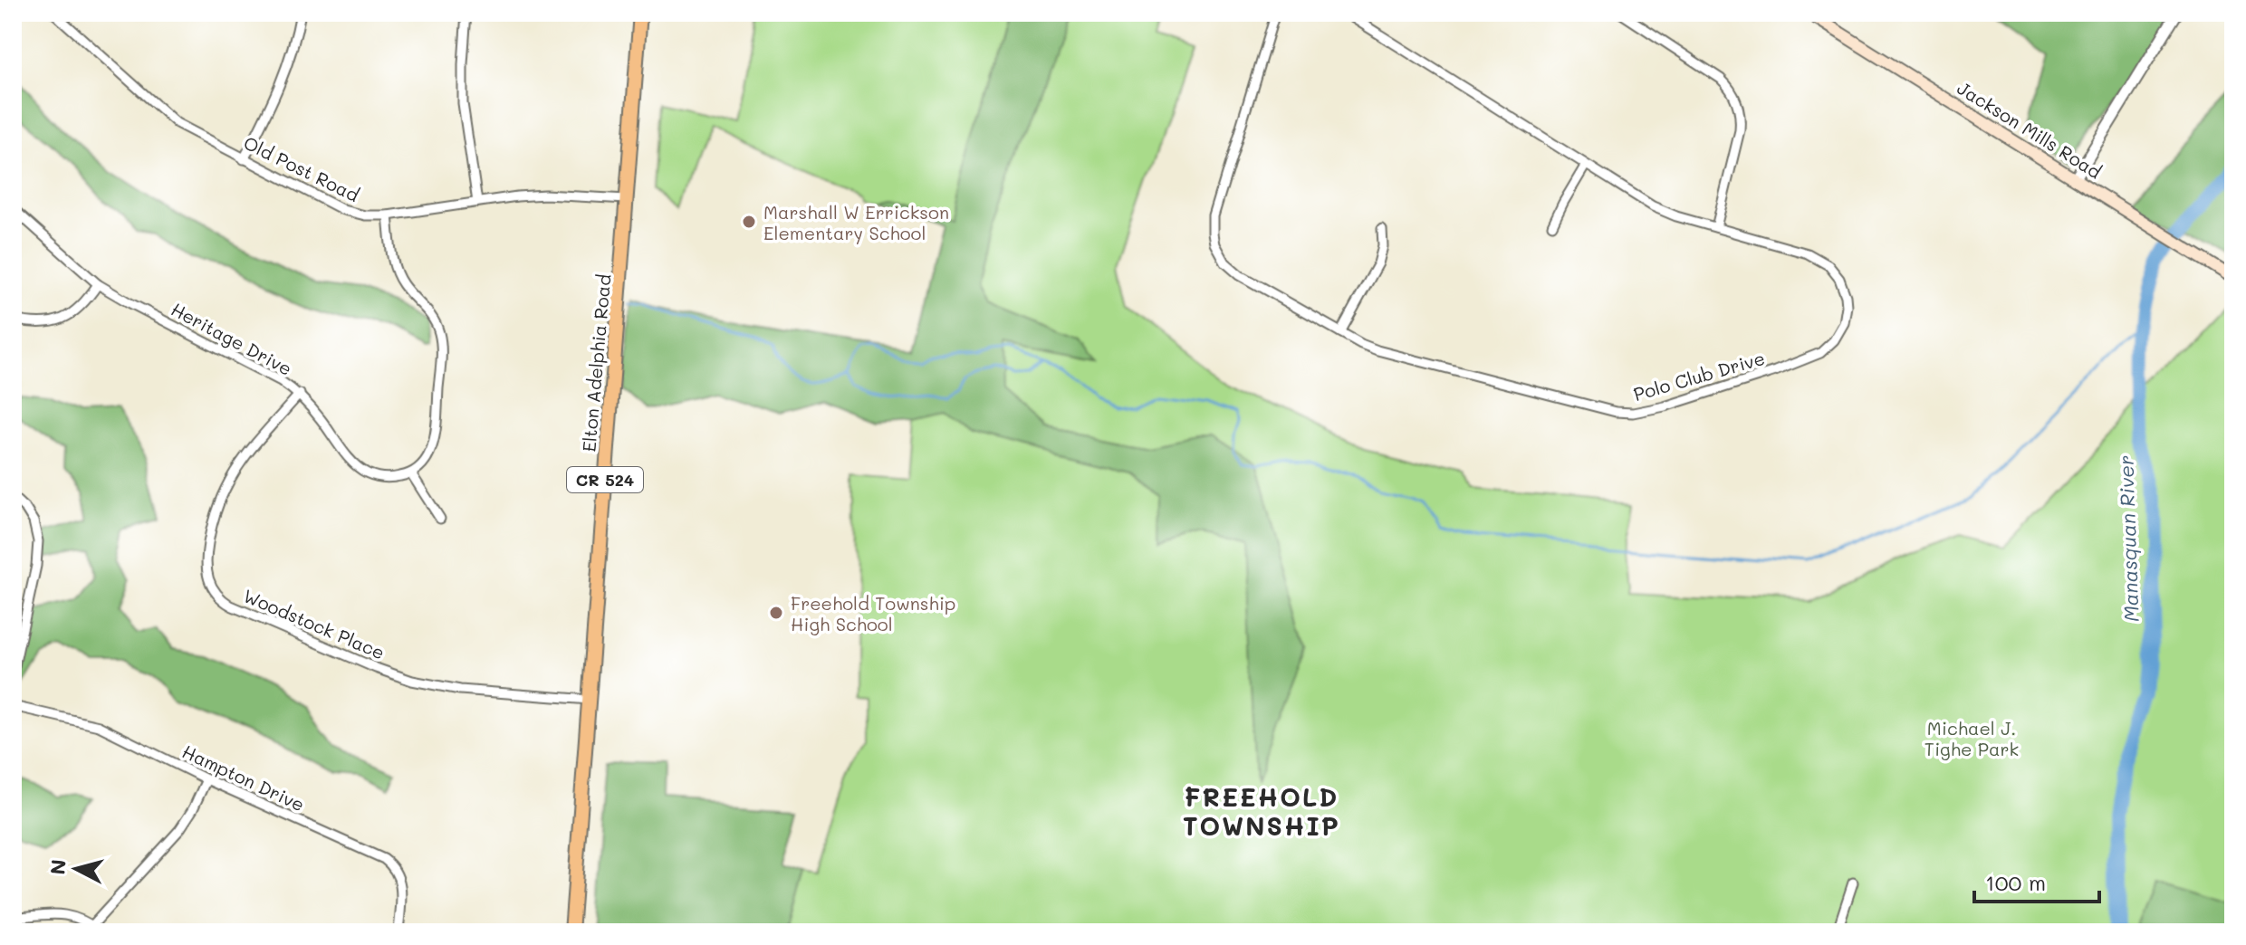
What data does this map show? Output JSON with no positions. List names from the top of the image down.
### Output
{
  "streets": {
    "main road": ["Jackson Mills Road", "Elton Adelphia Road", "CR 524"],
    "street": [
      "Old Post Road",
      "Heritage Drive",
      "Polo Club Drive",
      "Woodstock Place",
      "Hampton Drive"
    ]
  },
  "crossings": [
    ["Old Post Road", "Elton Adelphia Road"],
    ["Heritage Drive", "Woodstock Place"],
    ["Elton Adelphia Road", "Woodstock Place"]
  ],
  "districts": ["FREEHOLD TOWNSHIP"],
  "water": ["Manasquan River"],
  "parks": ["Michael J. Tighe Park"],
  "places": ["Marshall W Errickson Elementary School", "Freehold Township High School"],
  "scale_bar": "100 m",
  "north": "left"
}
